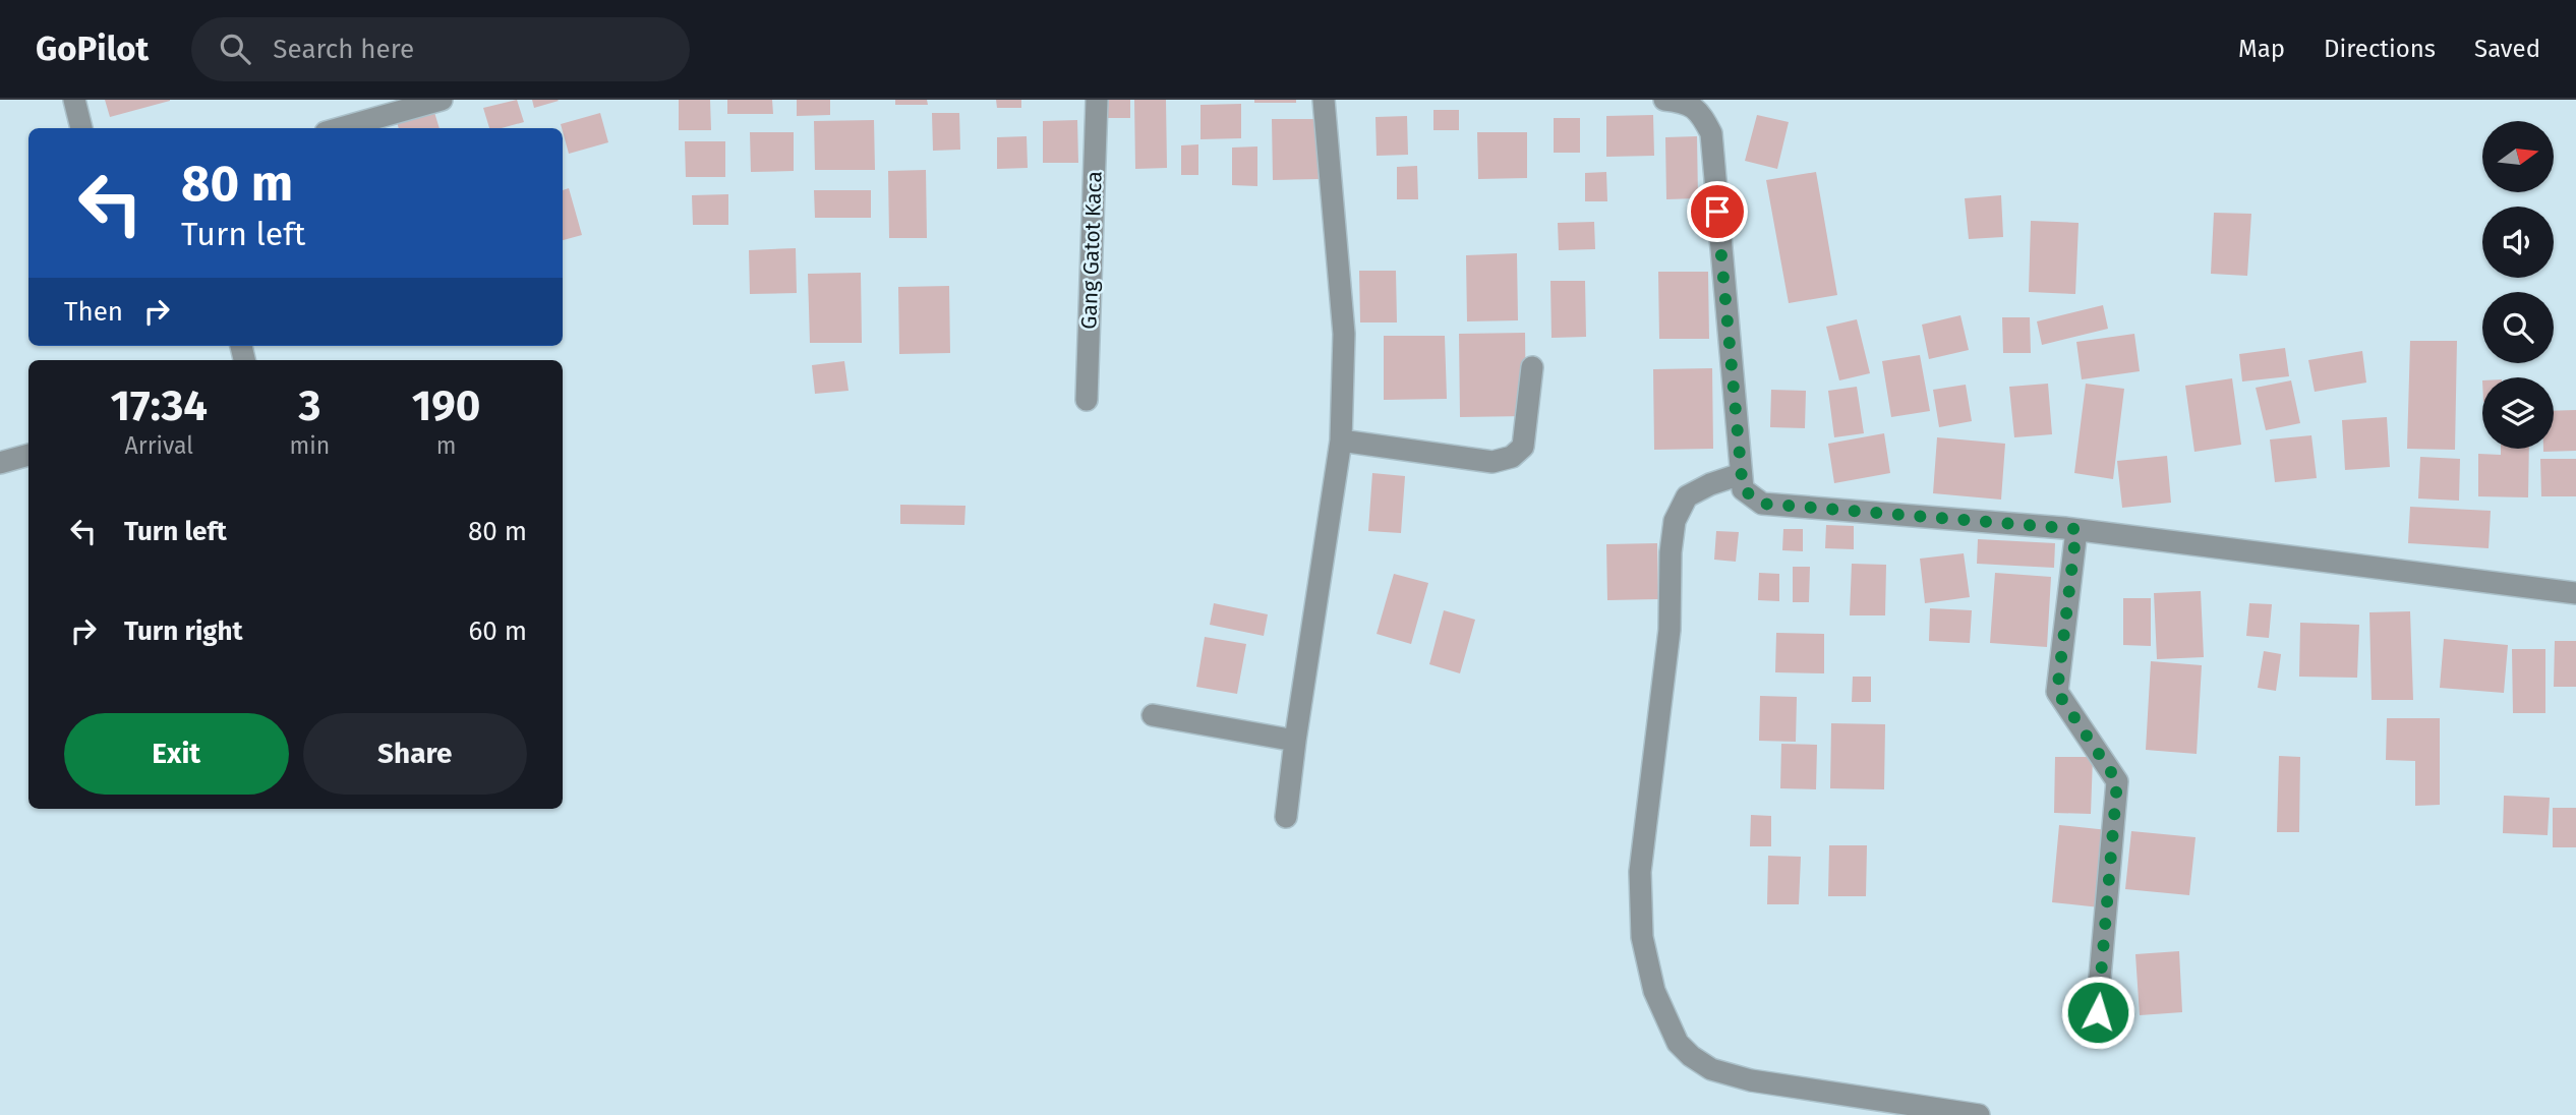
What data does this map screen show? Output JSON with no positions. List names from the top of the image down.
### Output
{
  "streets": {
    "street": ["Gang Gatot Kaca"]
  },
  "north": "right",
  "page": {
    "header": "GoPilot",
    "search": "Search here",
    "nav": ["Map", "Directions", "Saved"],
    "turn": ["80 m", "Turn left"],
    "then": "Then",
    "eta": [
      "17:34",
      "Arrival",
      "3",
      "min",
      "190",
      "m"
    ],
    "list": [
      {
        "name": "Turn left",
        "value": "80 m"
      },
      {
        "name": "Turn right",
        "value": "60 m"
      }
    ],
    "buttons": ["Exit", "Share"]
  }
}
